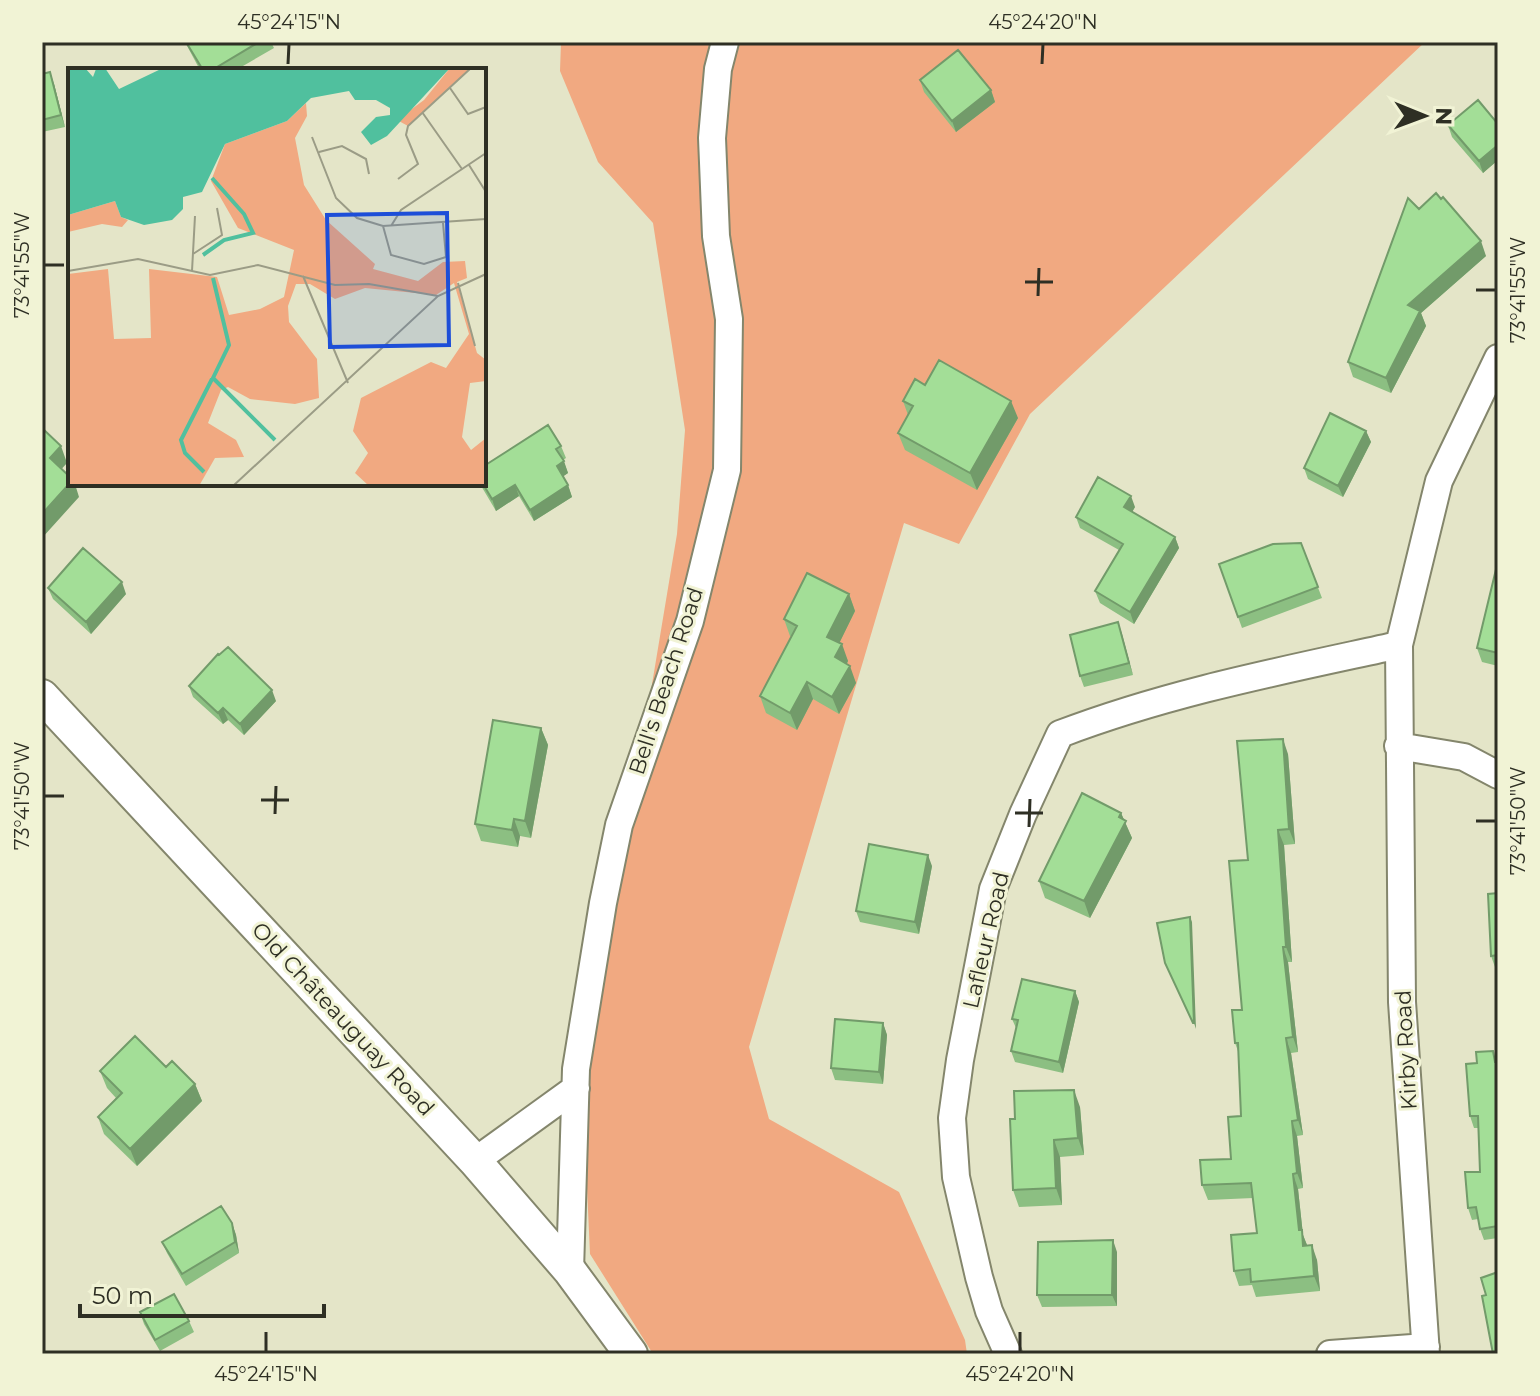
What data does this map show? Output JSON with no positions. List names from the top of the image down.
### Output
{
  "streets": {
    "street": [
      "Bell's Beach Road",
      "Lafleur Road",
      "Old Châteauguay Road",
      "Kirby Road"
    ]
  },
  "crossings": [
    ["Bell's Beach Road", "Old Châteauguay Road"],
    ["Lafleur Road", "Kirby Road"]
  ],
  "scale_bar": "50 m",
  "north": "right",
  "coordinates": [
    "45°24'15\"N",
    "45°24'20\"N",
    "73°41'55\"W",
    "73°41'50\"W"
  ]
}
